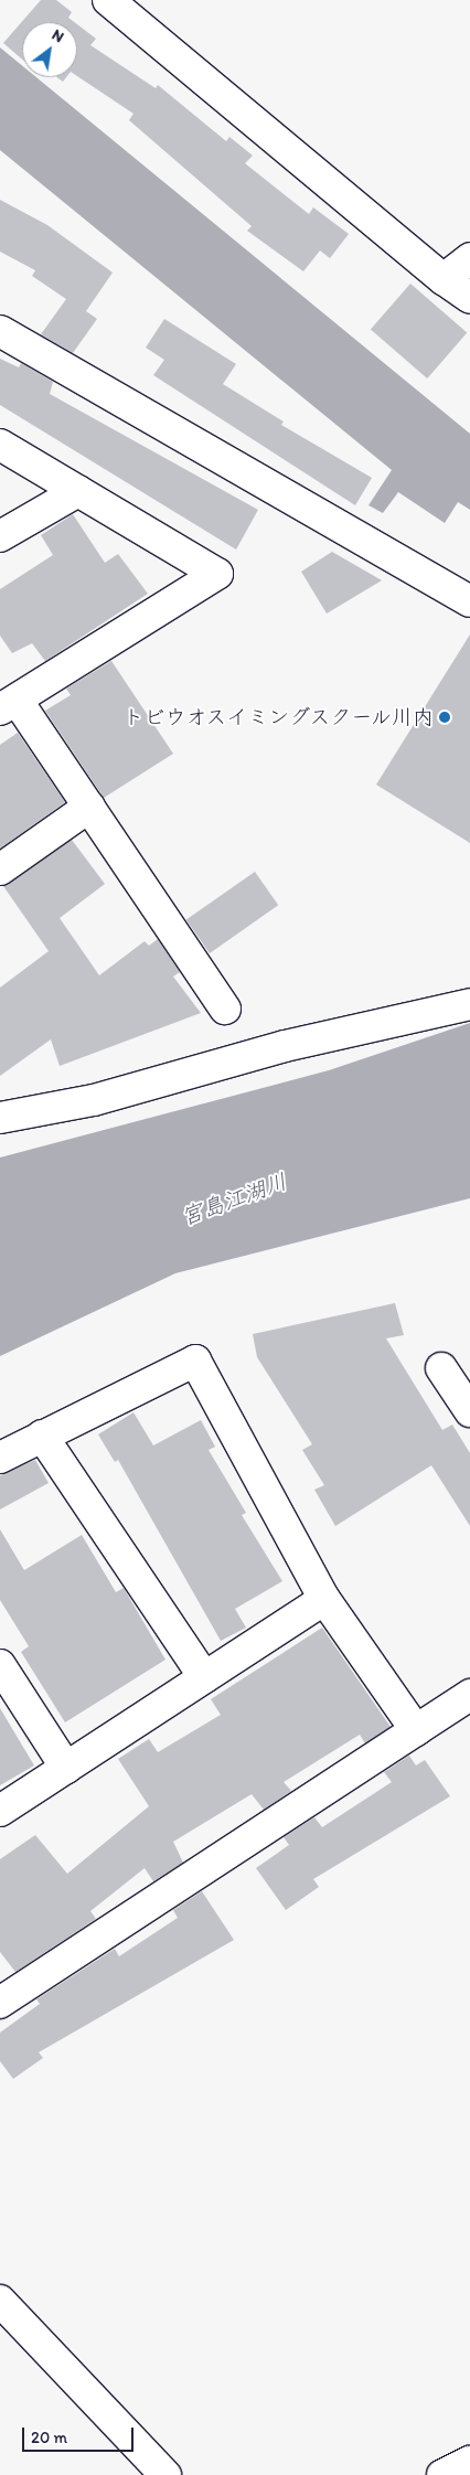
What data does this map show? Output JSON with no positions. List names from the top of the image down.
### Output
{
  "water": ["宮島江湖川"],
  "places": ["トビウオスイミングスクール川内"],
  "scale_bar": "20 m",
  "north": "top right"
}
